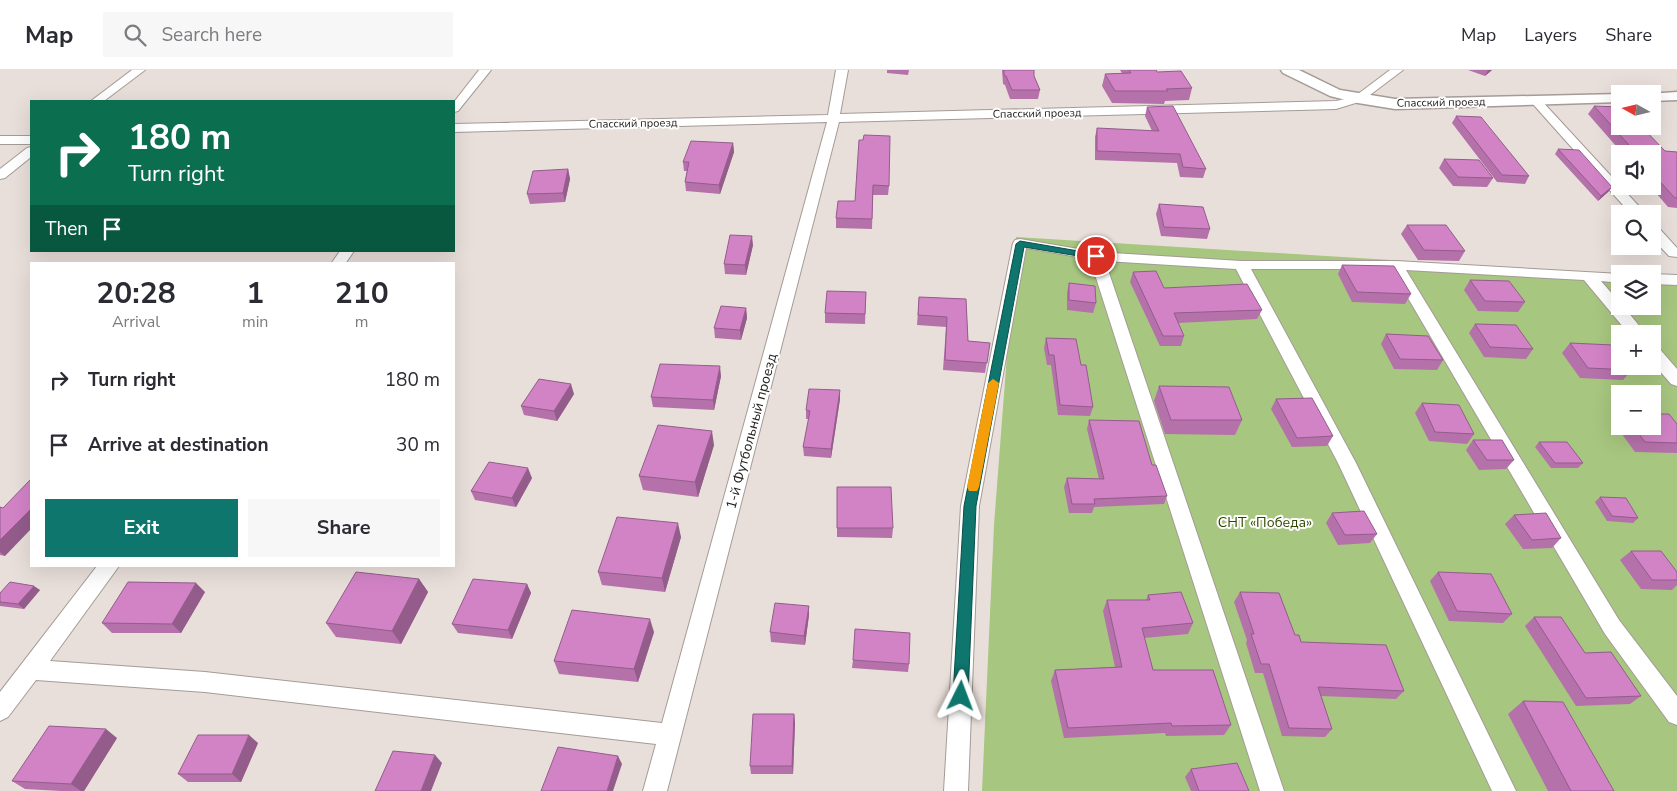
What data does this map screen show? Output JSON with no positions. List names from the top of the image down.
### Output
{
  "streets": {
    "street": ["Спасский проезд", "1-й Футбольный проезд"]
  },
  "crossings": [
    ["Спасский проезд", "1-й Футбольный проезд"]
  ],
  "parks": ["СНТ «Победа»"],
  "north": "left",
  "page": {
    "header": "Map",
    "search": "Search here",
    "nav": ["Map", "Layers", "Share"],
    "map_buttons": ["+", "−"],
    "turn": ["180 m", "Turn right"],
    "then": "Then",
    "eta": [
      "20:28",
      "Arrival",
      "1",
      "min",
      "210",
      "m"
    ],
    "list": [
      {
        "name": "Turn right",
        "value": "180 m"
      },
      {
        "name": "Arrive at destination",
        "value": "30 m"
      }
    ],
    "buttons": ["Exit", "Share"]
  }
}
